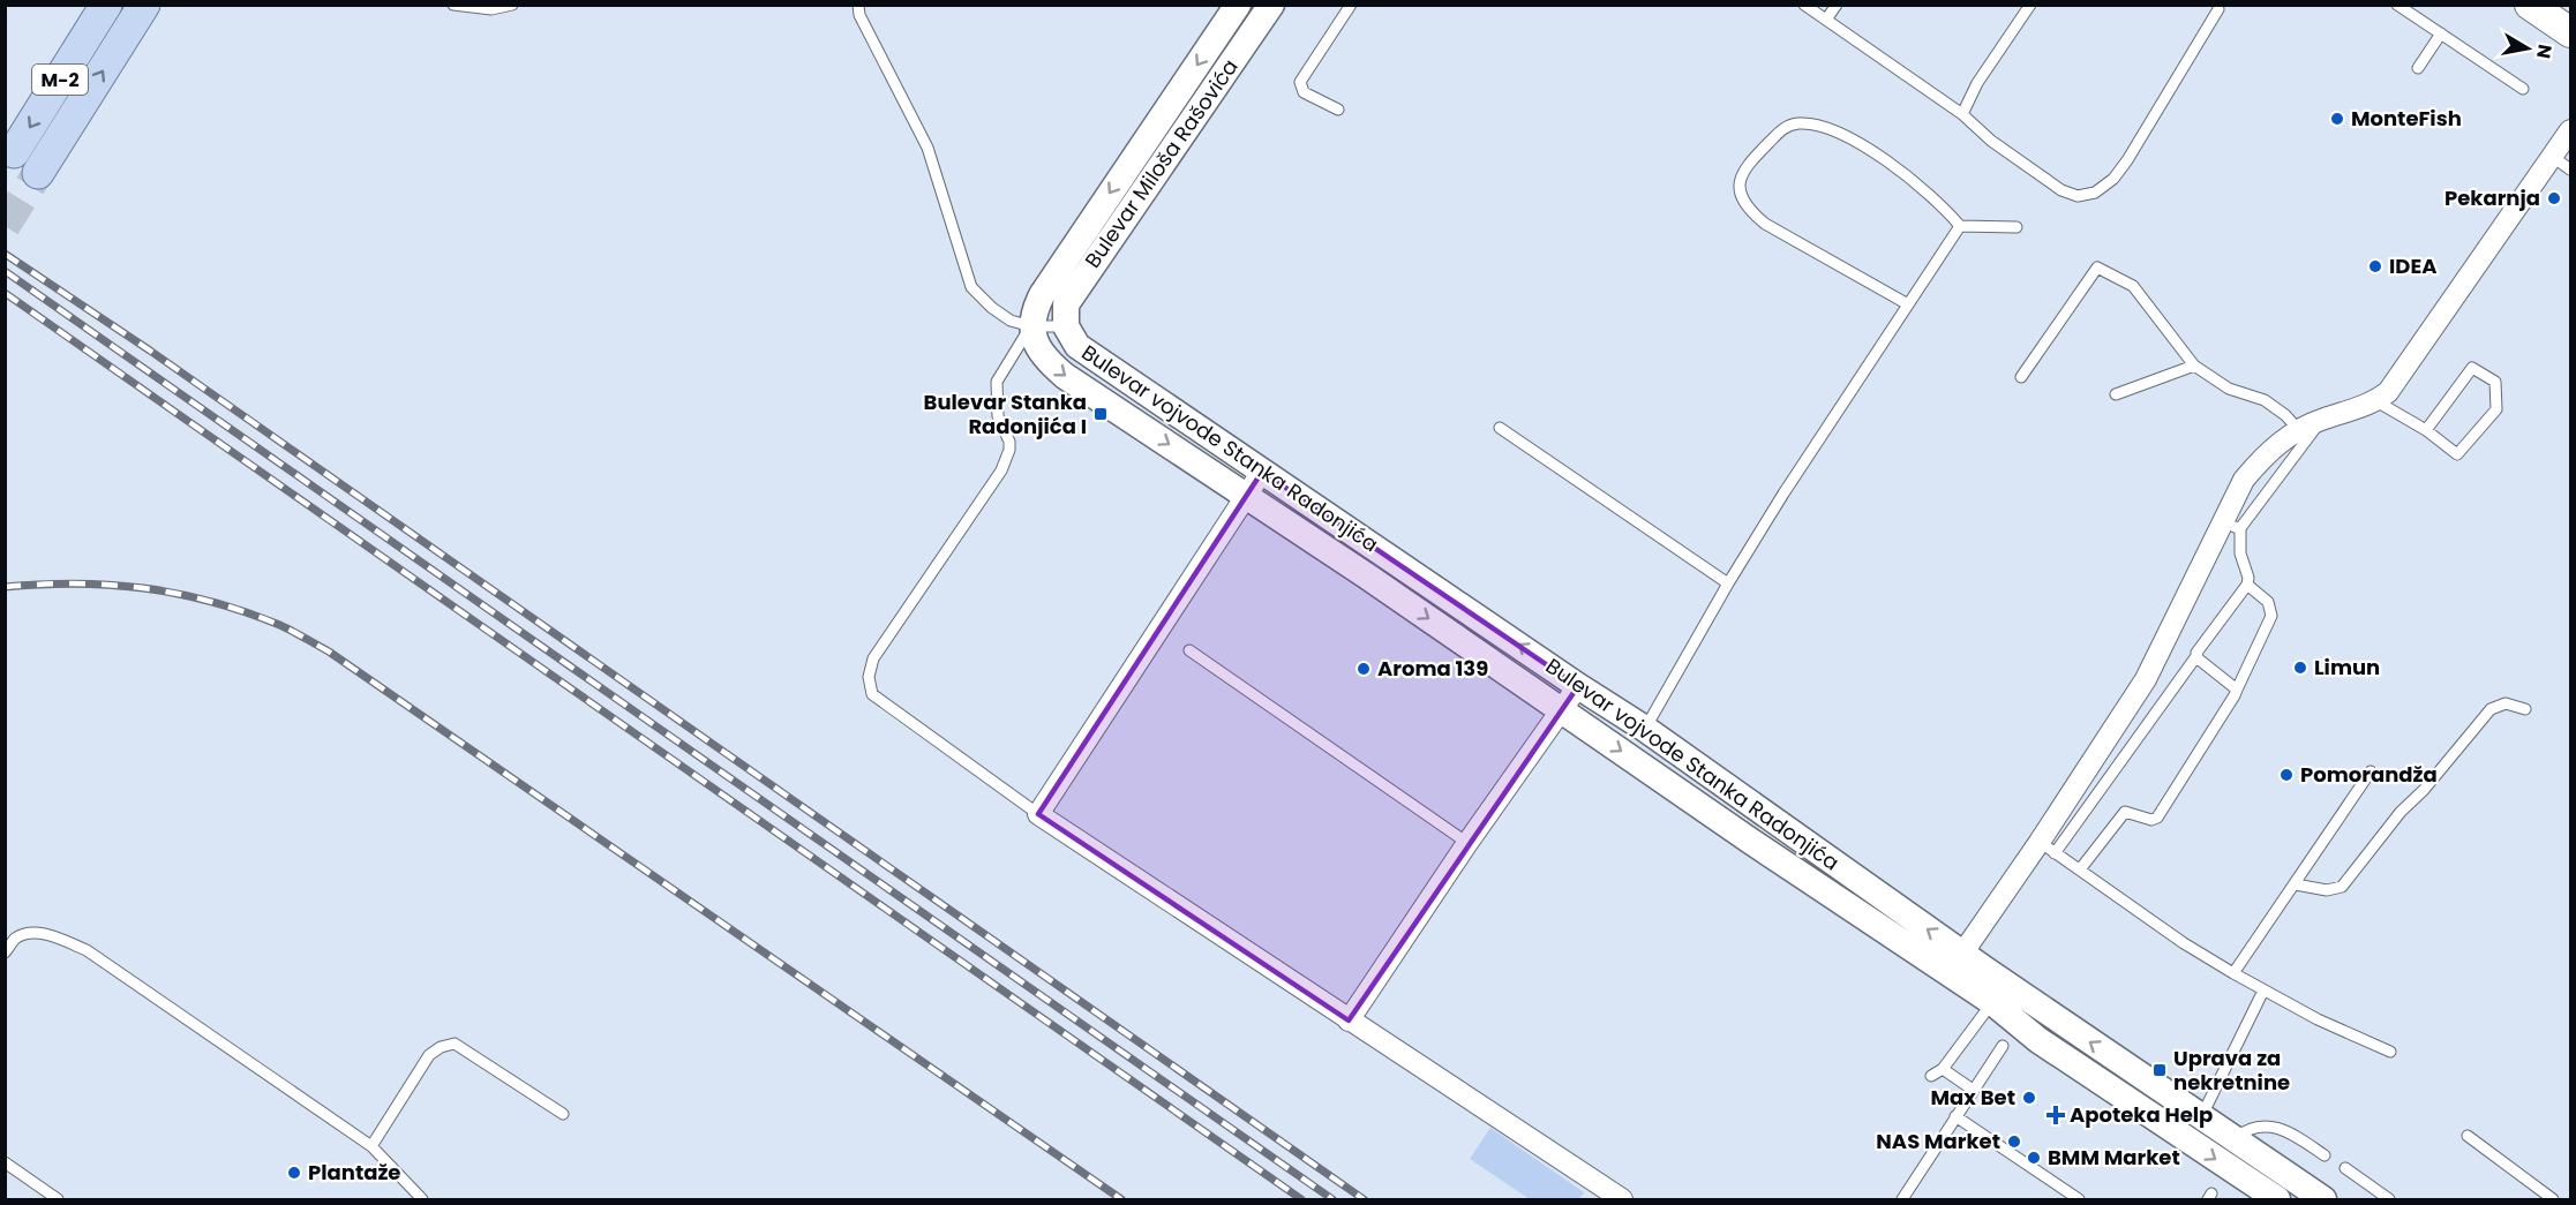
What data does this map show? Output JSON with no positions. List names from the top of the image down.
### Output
{
  "streets": {
    "main road": ["M-2"],
    "street": ["Bulevar Miloša Rašovića", "Bulevar vojvode Stanka Radonjića"]
  },
  "crossings": [
    ["Bulevar Miloša Rašovića", "Bulevar vojvode Stanka Radonjića"]
  ],
  "places": {
    "other": [
      "MonteFish",
      "Pekarnja",
      "IDEA",
      "Limun",
      "Aroma 139",
      "Pomorandža",
      "Max Bet",
      "NAS Market",
      "BMM Market",
      "Plantaže"
    ],
    "transit": ["Bulevar Stanka Radonjića I", "Uprava za nekretnine"],
    "health": ["Apoteka Help"]
  },
  "north": "right"
}
